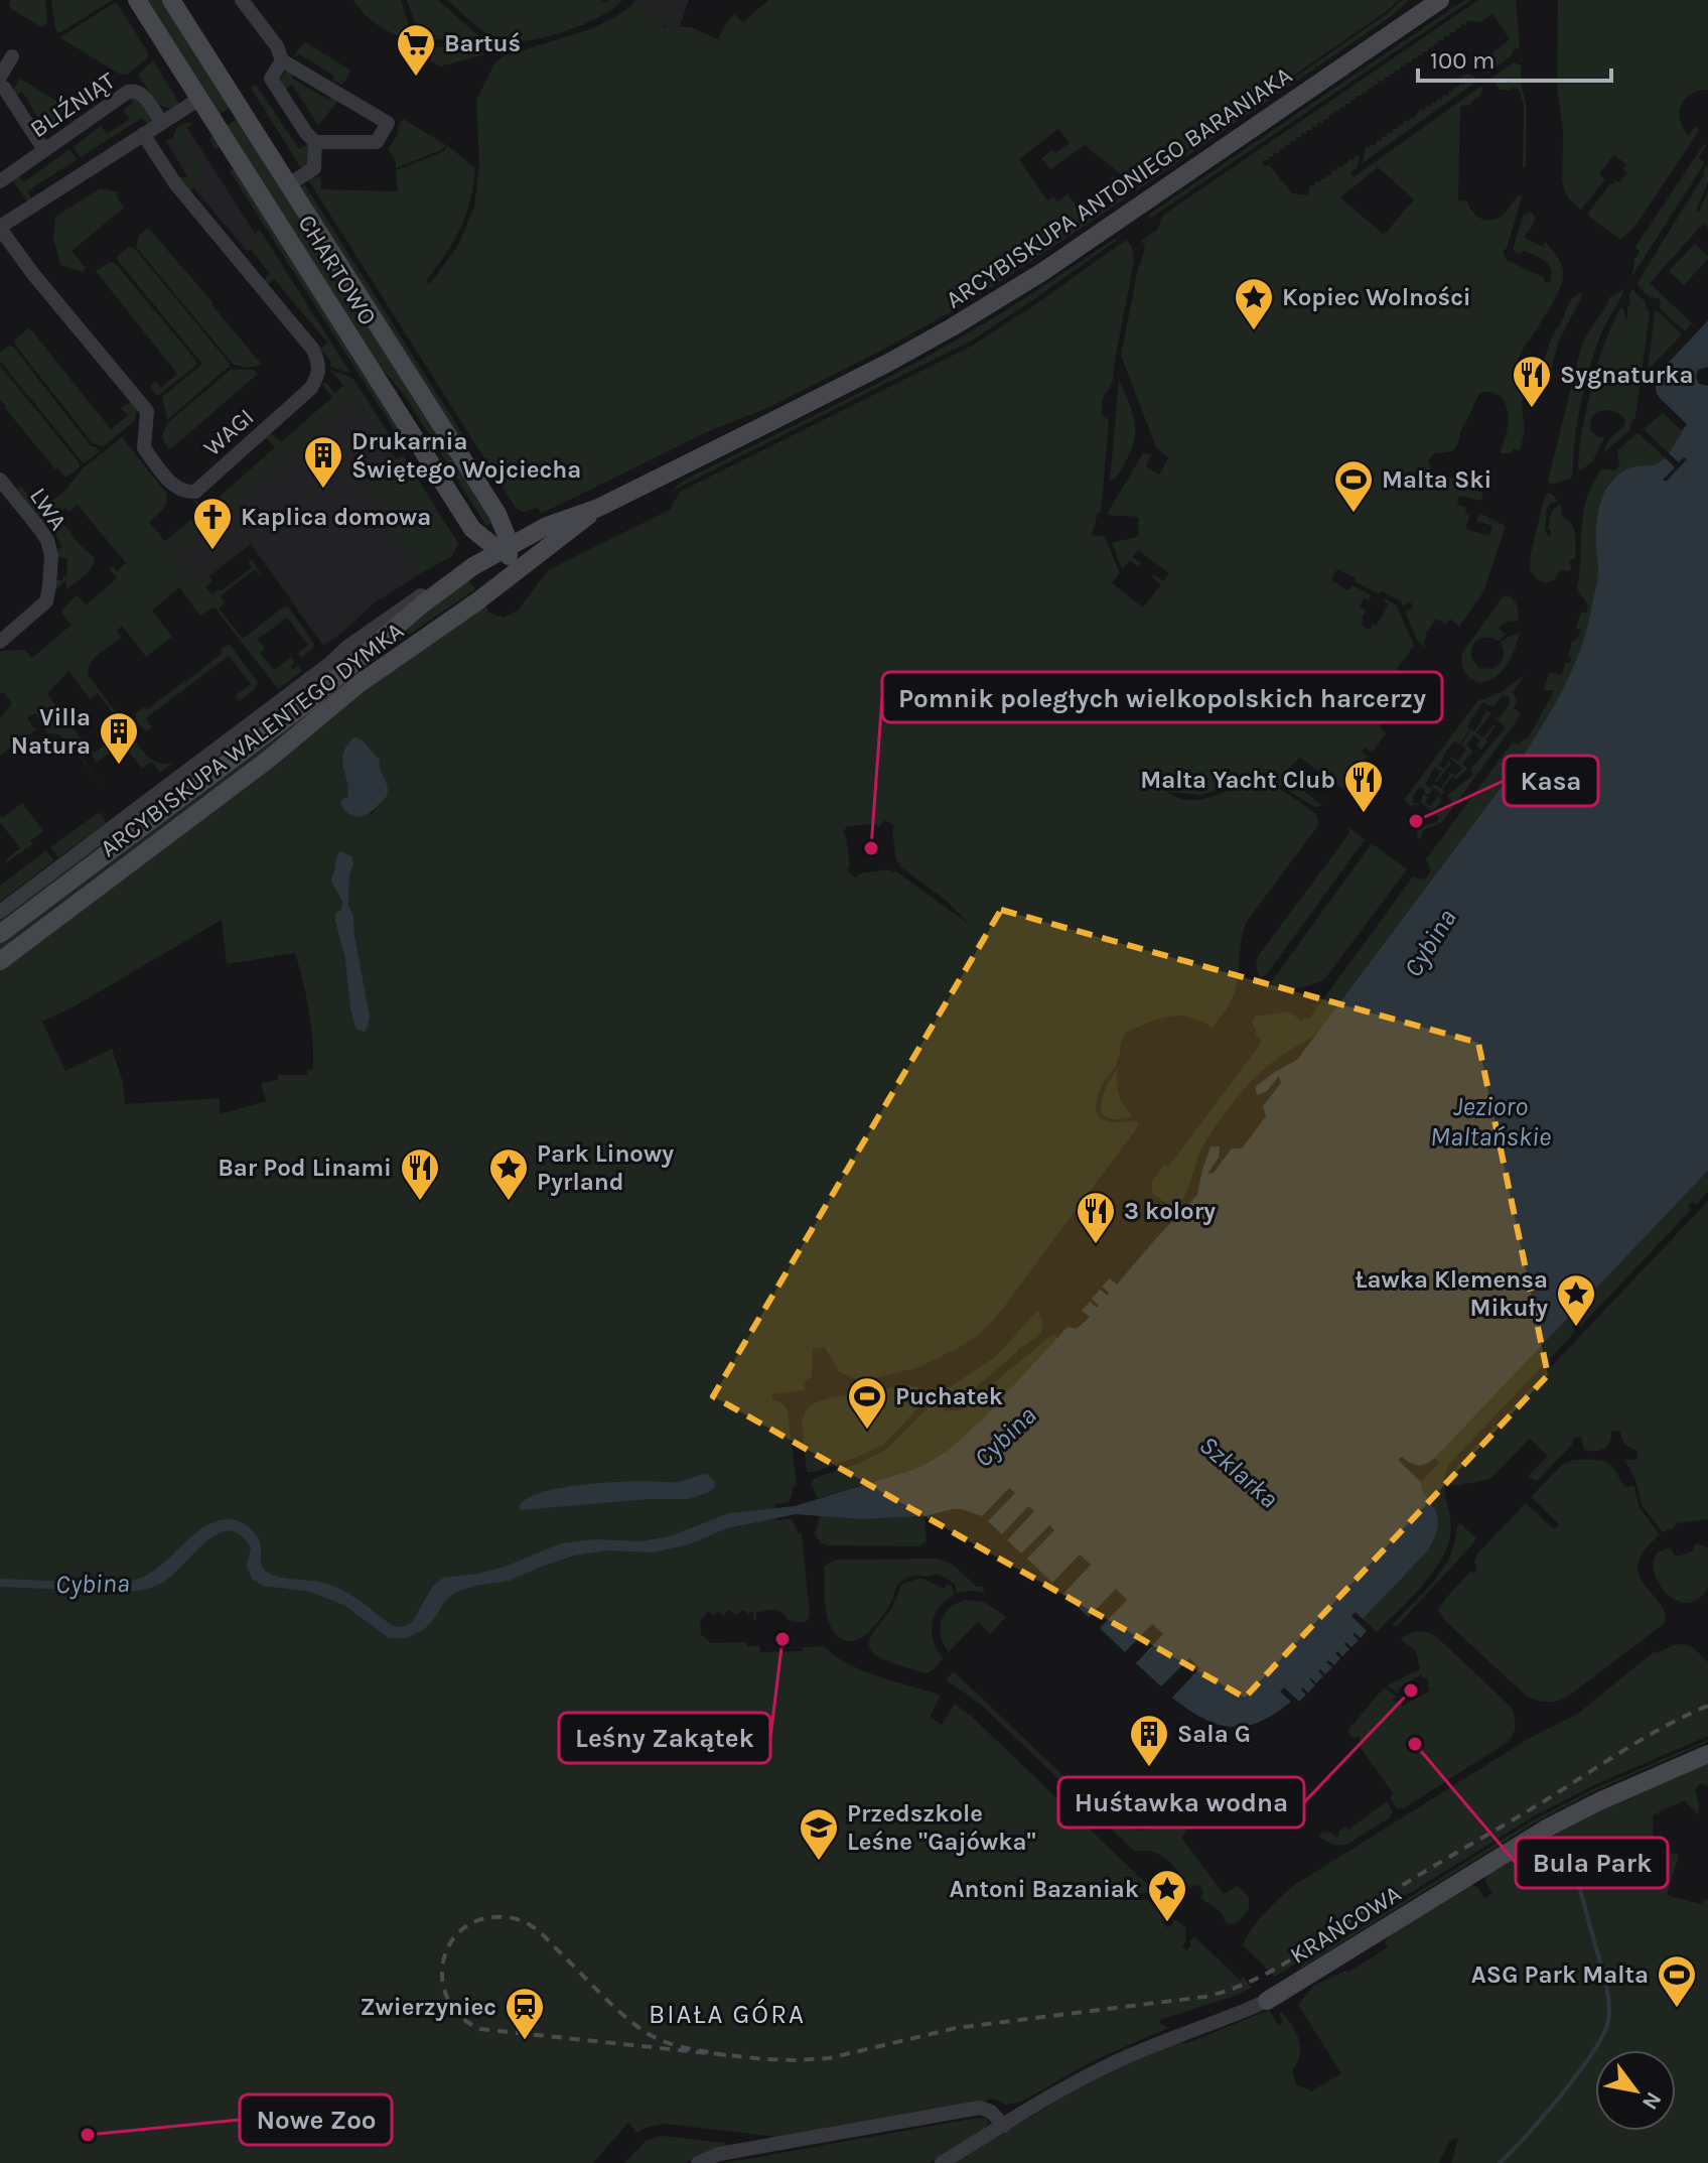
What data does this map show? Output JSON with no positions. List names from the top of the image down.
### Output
{
  "streets": {
    "street": [
      "BLIŹNIĄT",
      "ARCYBISKUPA ANTONIEGO BARANIAKA",
      "CHARTOWO",
      "WAGI",
      "LWA",
      "ARCYBISKUPA WALENTEGO DYMKA",
      "KRAŃCOWA"
    ]
  },
  "crossings": [
    ["ARCYBISKUPA ANTONIEGO BARANIAKA", "CHARTOWO"],
    ["ARCYBISKUPA ANTONIEGO BARANIAKA", "ARCYBISKUPA WALENTEGO DYMKA"],
    ["CHARTOWO", "ARCYBISKUPA WALENTEGO DYMKA"]
  ],
  "districts": ["BIAŁA GÓRA"],
  "water": ["Cybina", "Jezioro Maltańskie", "Szklarka"],
  "places": {
    "supermarket": ["Bartuś"],
    "place": [
      "Kopiec Wolności",
      "Park Linowy Pyrland",
      "Ławka Klemensa Mikuły",
      "Antoni Bazaniak"
    ],
    "restaurant": [
      "Sygnaturka",
      "Malta Yacht Club",
      "Bar Pod Linami",
      "3 kolory"
    ],
    "building": ["Drukarnia Świętego Wojciecha", "Villa Natura", "Sala G"],
    "sports": ["Malta Ski", "Puchatek", "ASG Park Malta"],
    "church": ["Kaplica domowa"],
    "other": [
      "Kasa",
      "Pomnik poległych wielkopolskich harcerzy",
      "Leśny Zakątek",
      "Huśtawka wodna",
      "Bula Park",
      "Nowe Zoo"
    ],
    "school or university": ["Przedszkole Leśne \"Gajówka\""],
    "station": ["Zwierzyniec"]
  },
  "scale_bar": "100 m",
  "north": "bottom right"
}
